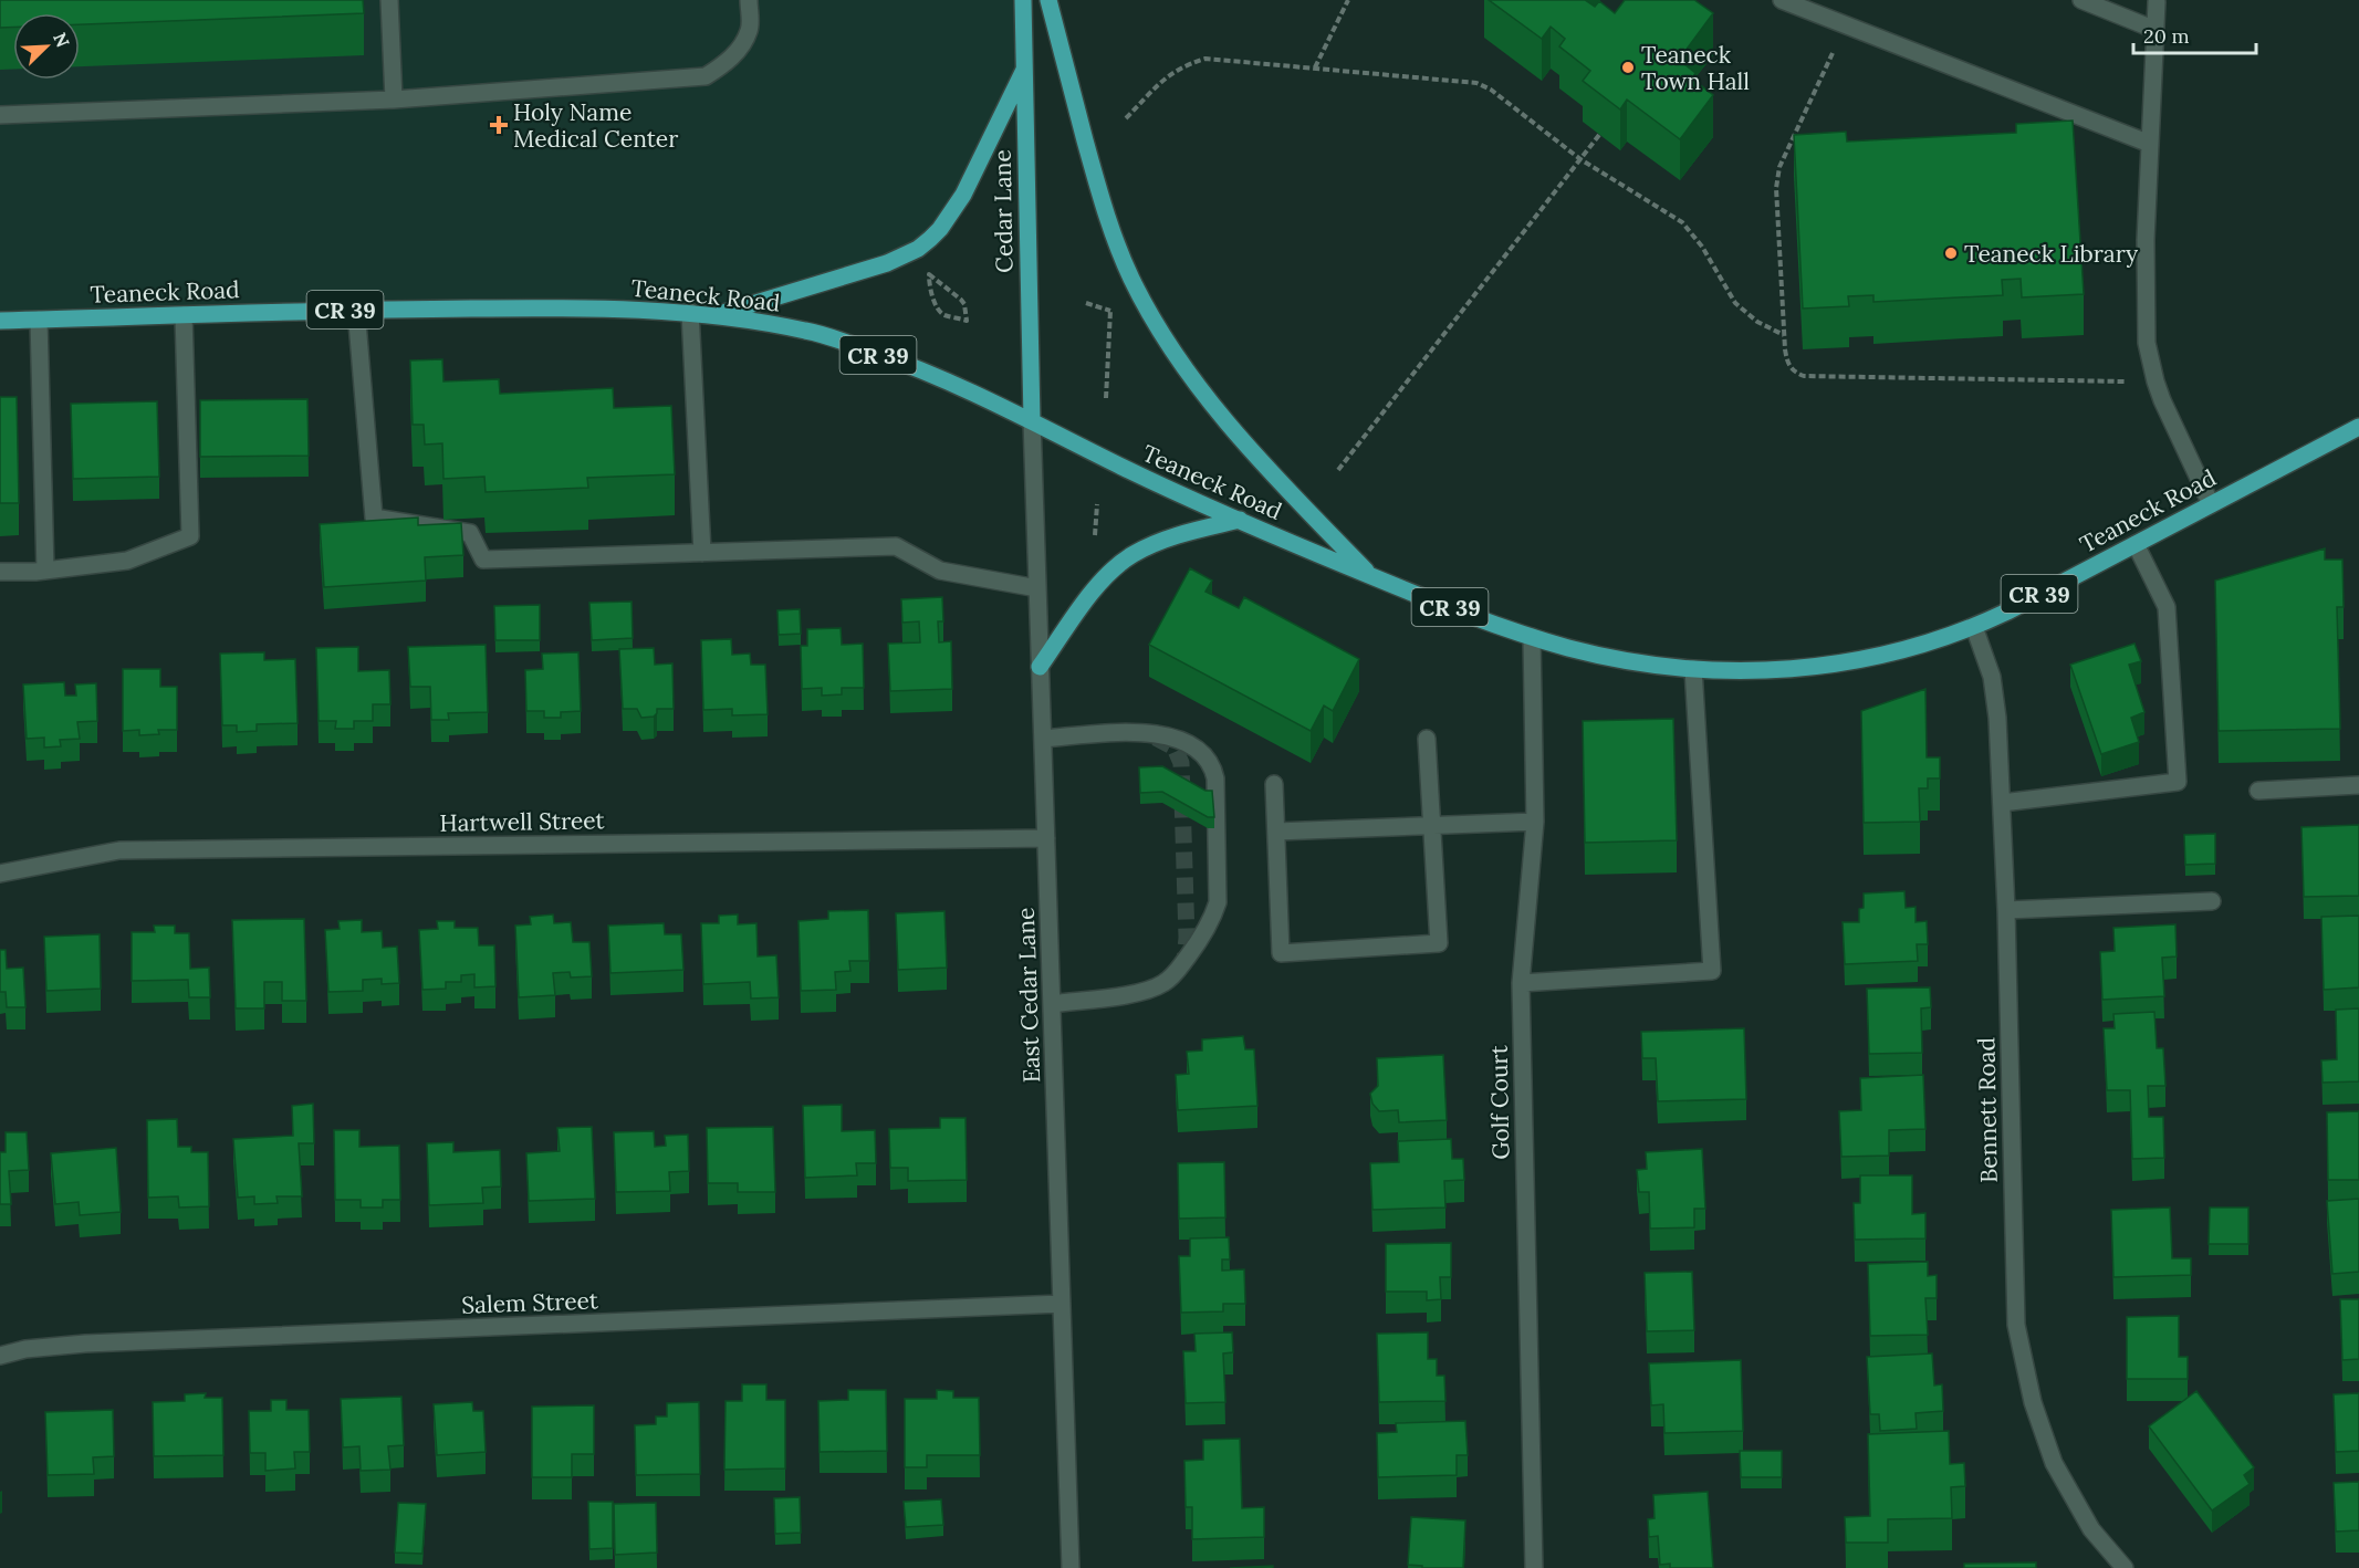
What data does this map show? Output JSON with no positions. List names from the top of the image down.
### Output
{
  "streets": {
    "main road": ["Cedar Lane", "Teaneck Road", "CR 39"],
    "street": [
      "Hartwell Street",
      "East Cedar Lane",
      "Golf Court",
      "Bennett Road",
      "Salem Street"
    ]
  },
  "crossings": [
    ["Cedar Lane", "Teaneck Road"],
    ["Cedar Lane", "East Cedar Lane"],
    ["Teaneck Road", "East Cedar Lane"],
    ["Teaneck Road", "Golf Court"],
    ["Teaneck Road", "Bennett Road"],
    ["Hartwell Street", "East Cedar Lane"],
    ["East Cedar Lane", "Salem Street"]
  ],
  "places": {
    "other": ["Teaneck Town Hall", "Teaneck Library"],
    "health": ["Holy Name Medical Center"]
  },
  "scale_bar": "20 m",
  "north": "top right"
}
